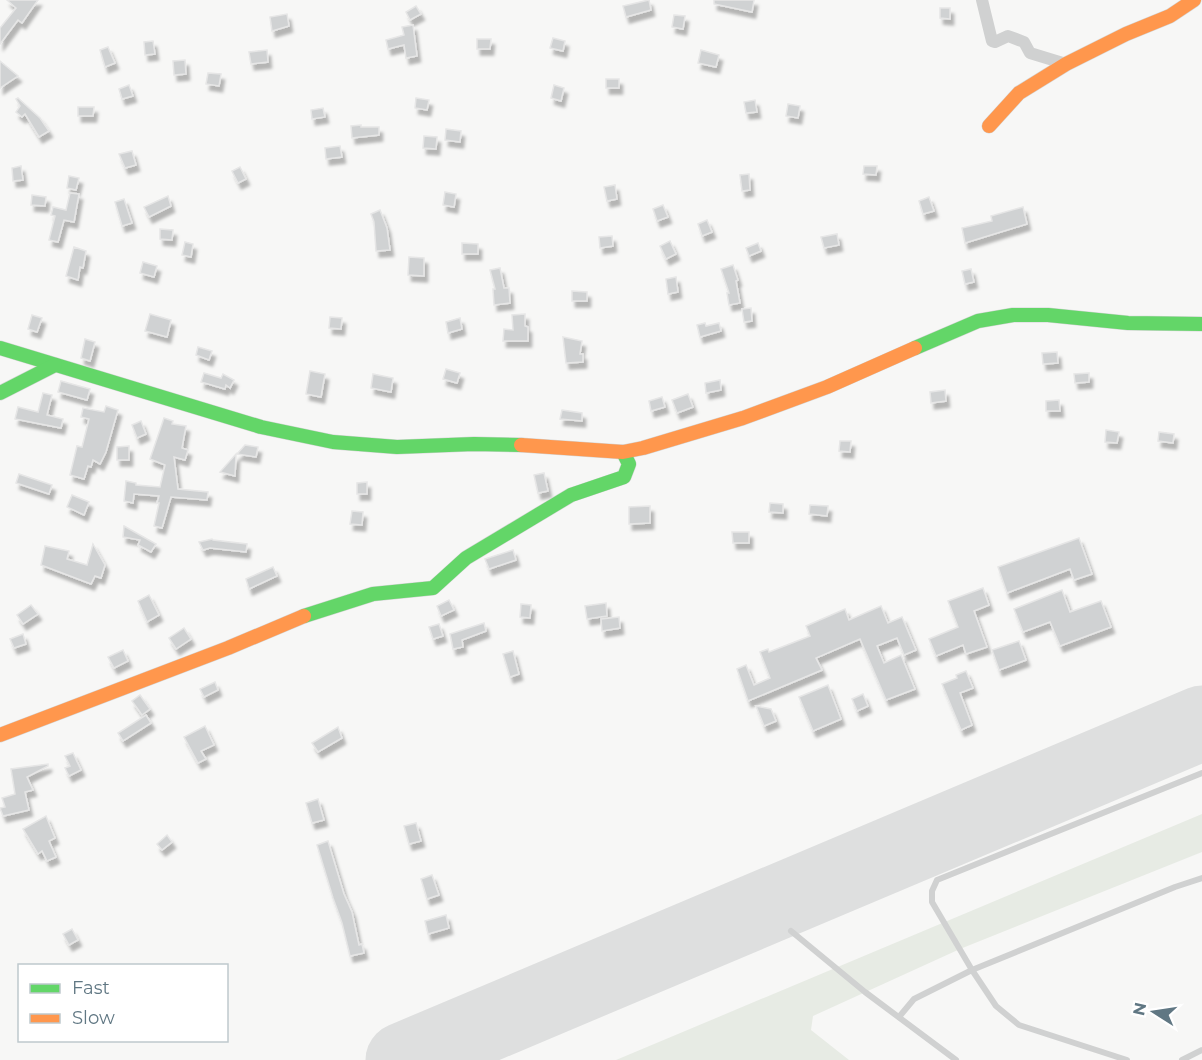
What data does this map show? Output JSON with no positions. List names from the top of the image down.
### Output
{
  "legend": ["Fast", "Slow"],
  "north": "left"
}
